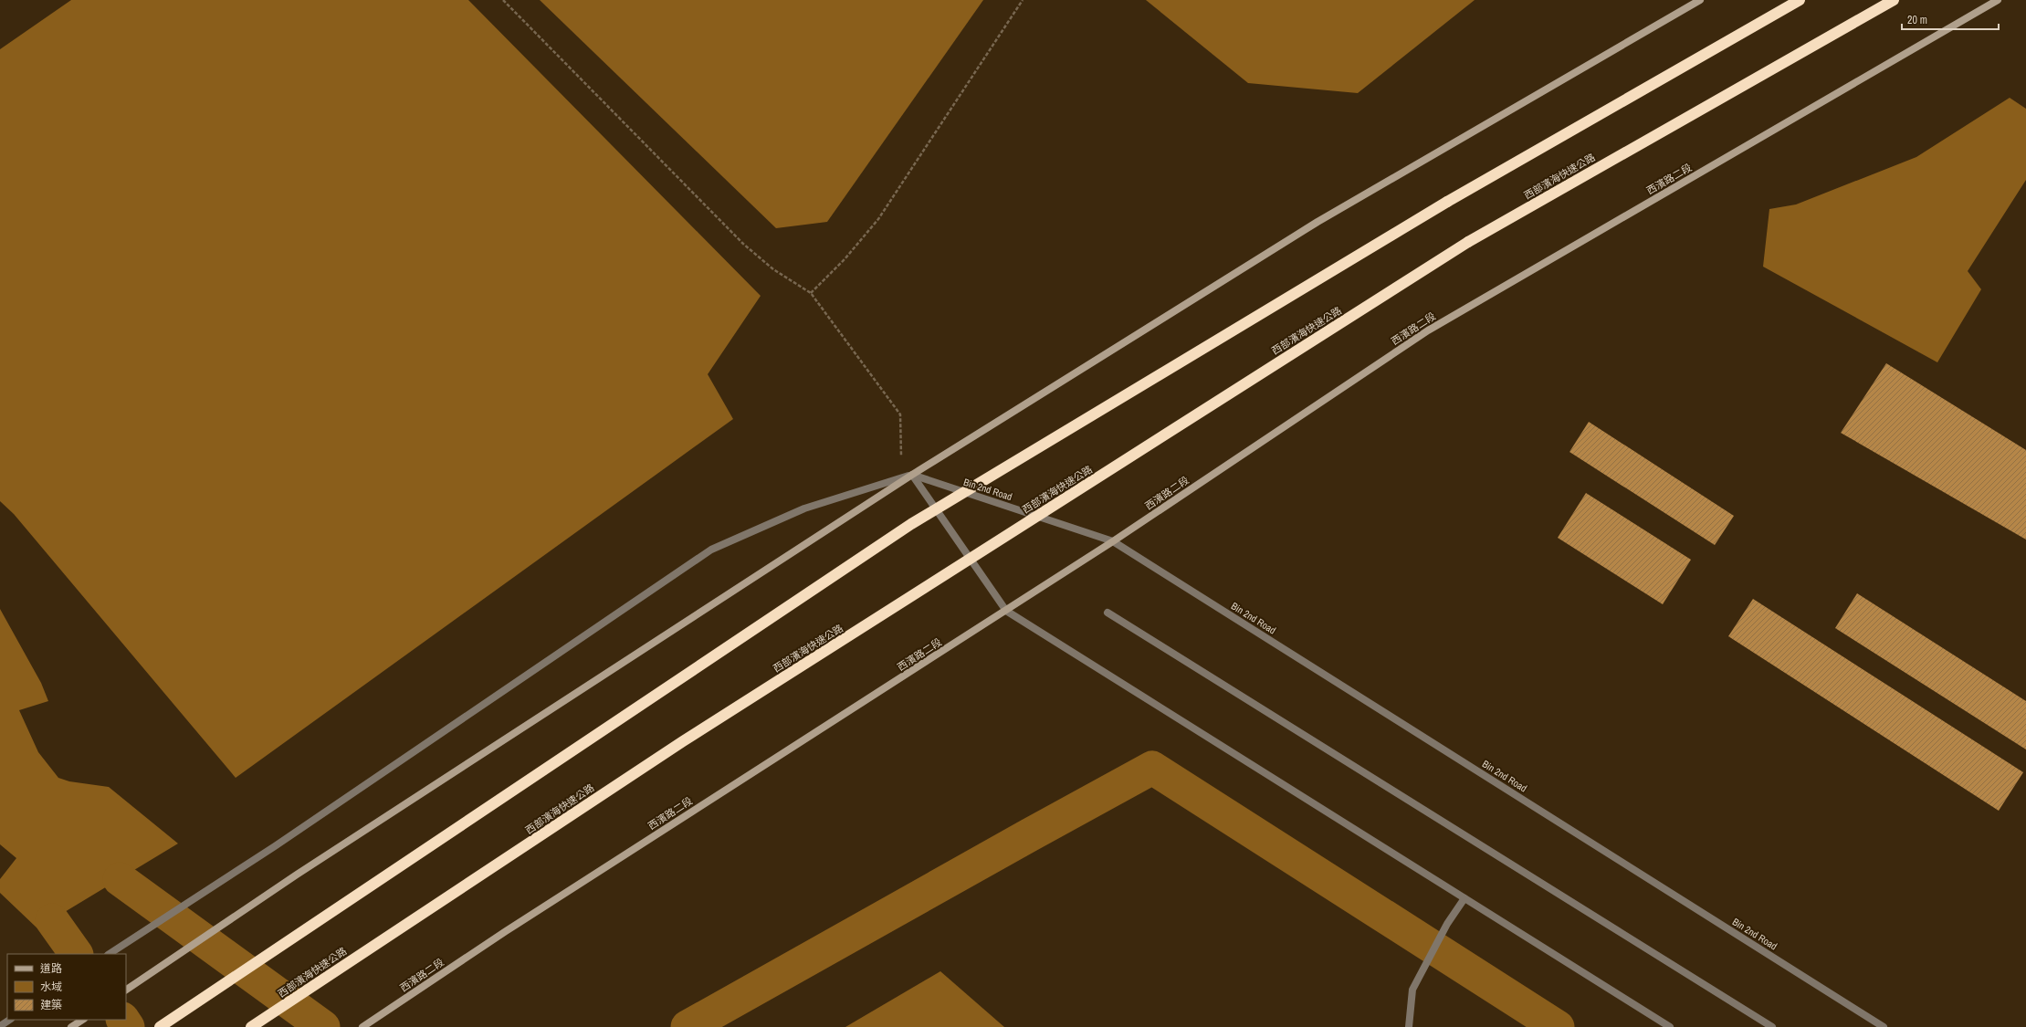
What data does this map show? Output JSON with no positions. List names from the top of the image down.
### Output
{
  "streets": {
    "highway": ["西部濱海快速公路"],
    "street": ["西濱路二段", "Bin 2nd Road"]
  },
  "crossings": [
    ["西濱路二段", "Bin 2nd Road"]
  ],
  "legend": ["道路", "水域", "建築"],
  "scale_bar": "20 m"
}
